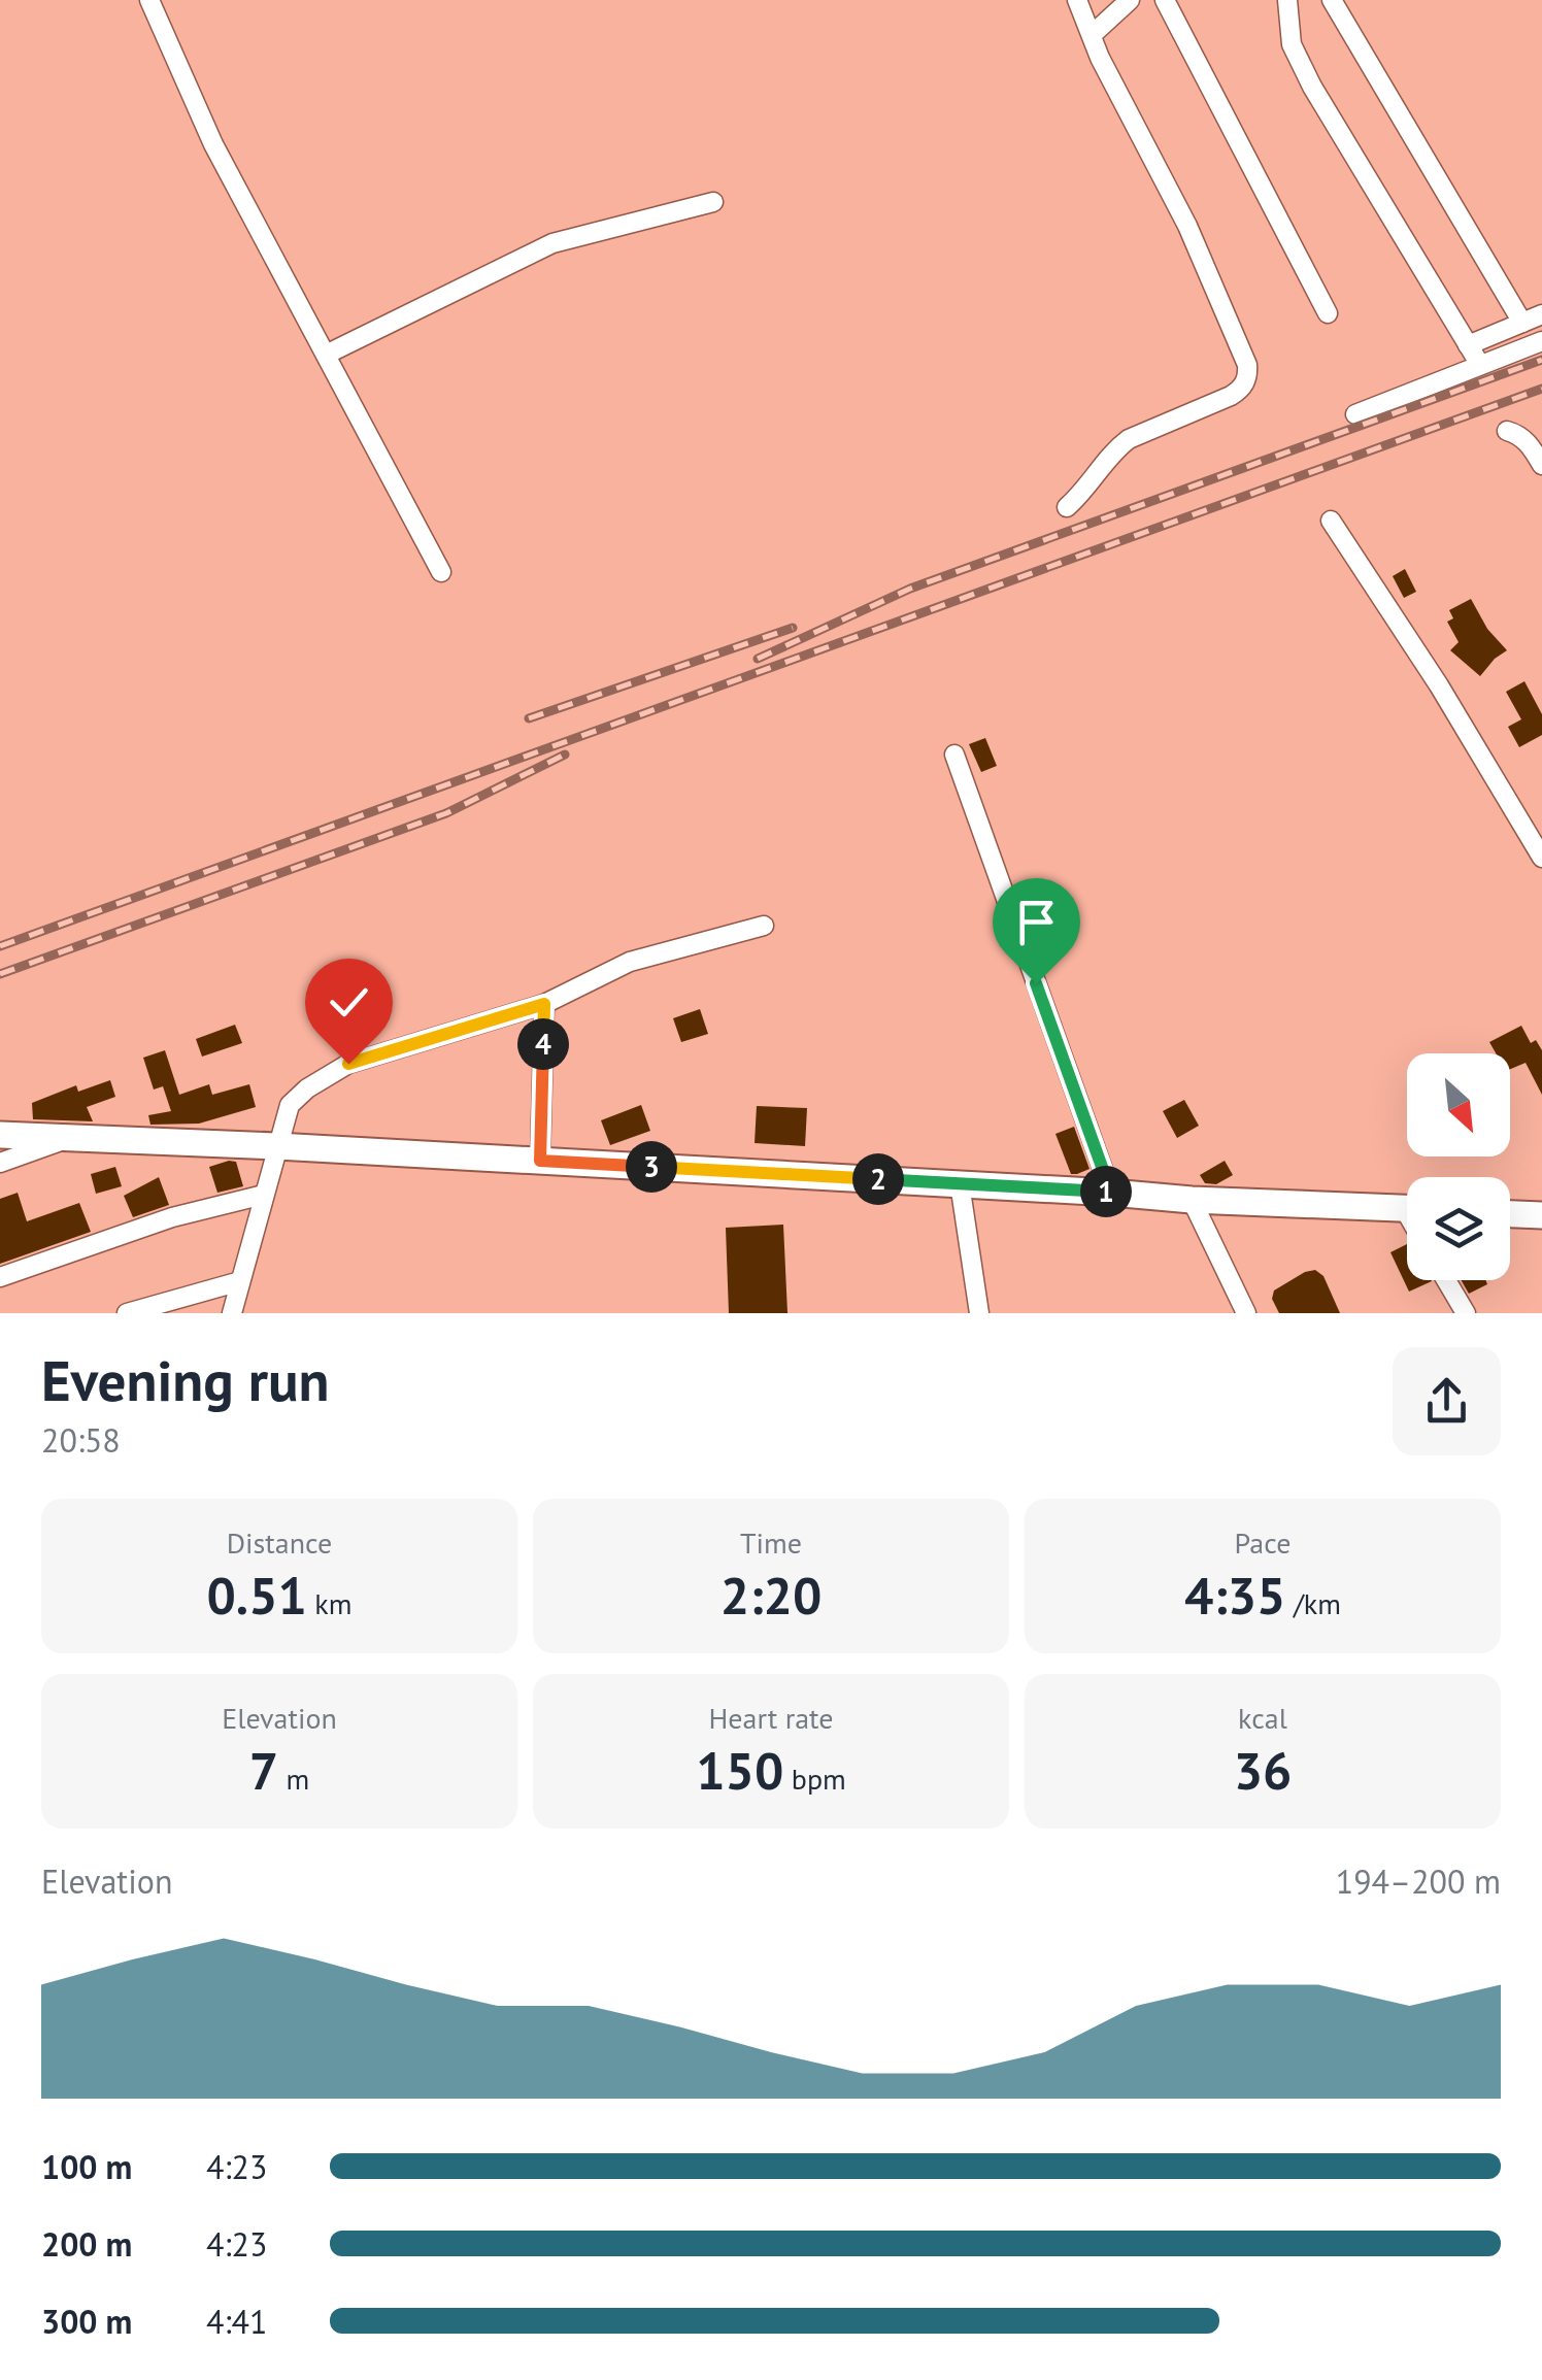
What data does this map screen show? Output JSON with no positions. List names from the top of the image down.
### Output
{
  "north": "bottom right",
  "page": {
    "pins": [
      "4",
      "3",
      "2",
      "1"
    ],
    "heading": ["Evening run", "20:58"],
    "stats": [
      ["Distance", "0.51 km"],
      ["Time", "2:20"],
      ["Pace", "4:35 /km"],
      ["Elevation", "7 m"],
      ["Heart rate", "150 bpm"],
      ["kcal", "36"]
    ],
    "chart": ["Elevation", "194–200 m"],
    "list": [
      {
        "name": "100 m",
        "note": "4:23"
      },
      {
        "name": "200 m",
        "note": "4:23"
      },
      {
        "name": "300 m",
        "note": "4:41"
      }
    ]
  }
}
